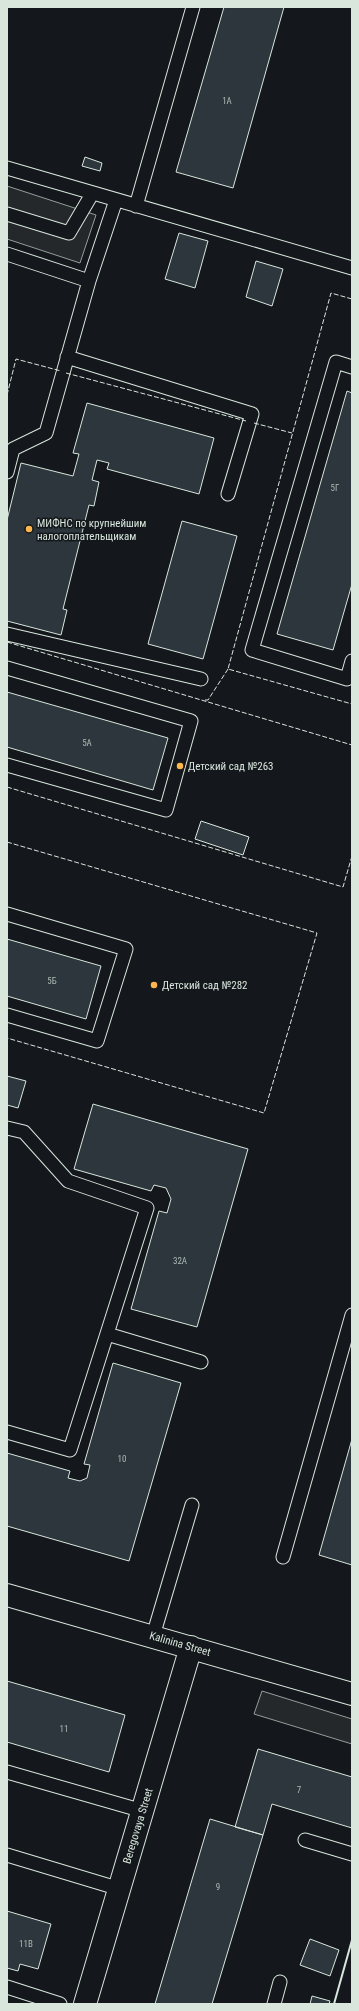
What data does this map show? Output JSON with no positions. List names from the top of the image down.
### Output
{
  "streets": {
    "street": ["Kalinina Street", "Beregovaya Street"]
  },
  "crossings": [
    ["Kalinina Street", "Beregovaya Street"]
  ],
  "places": ["МИФНС по крупнейшим налогоплательщикам", "Детский сад №263", "Детский сад №282"],
  "house_numbers": [
    "1А",
    "5Г",
    "5А",
    "5Б",
    "32А",
    "10",
    "11",
    "7",
    "9",
    "11В"
  ]
}
